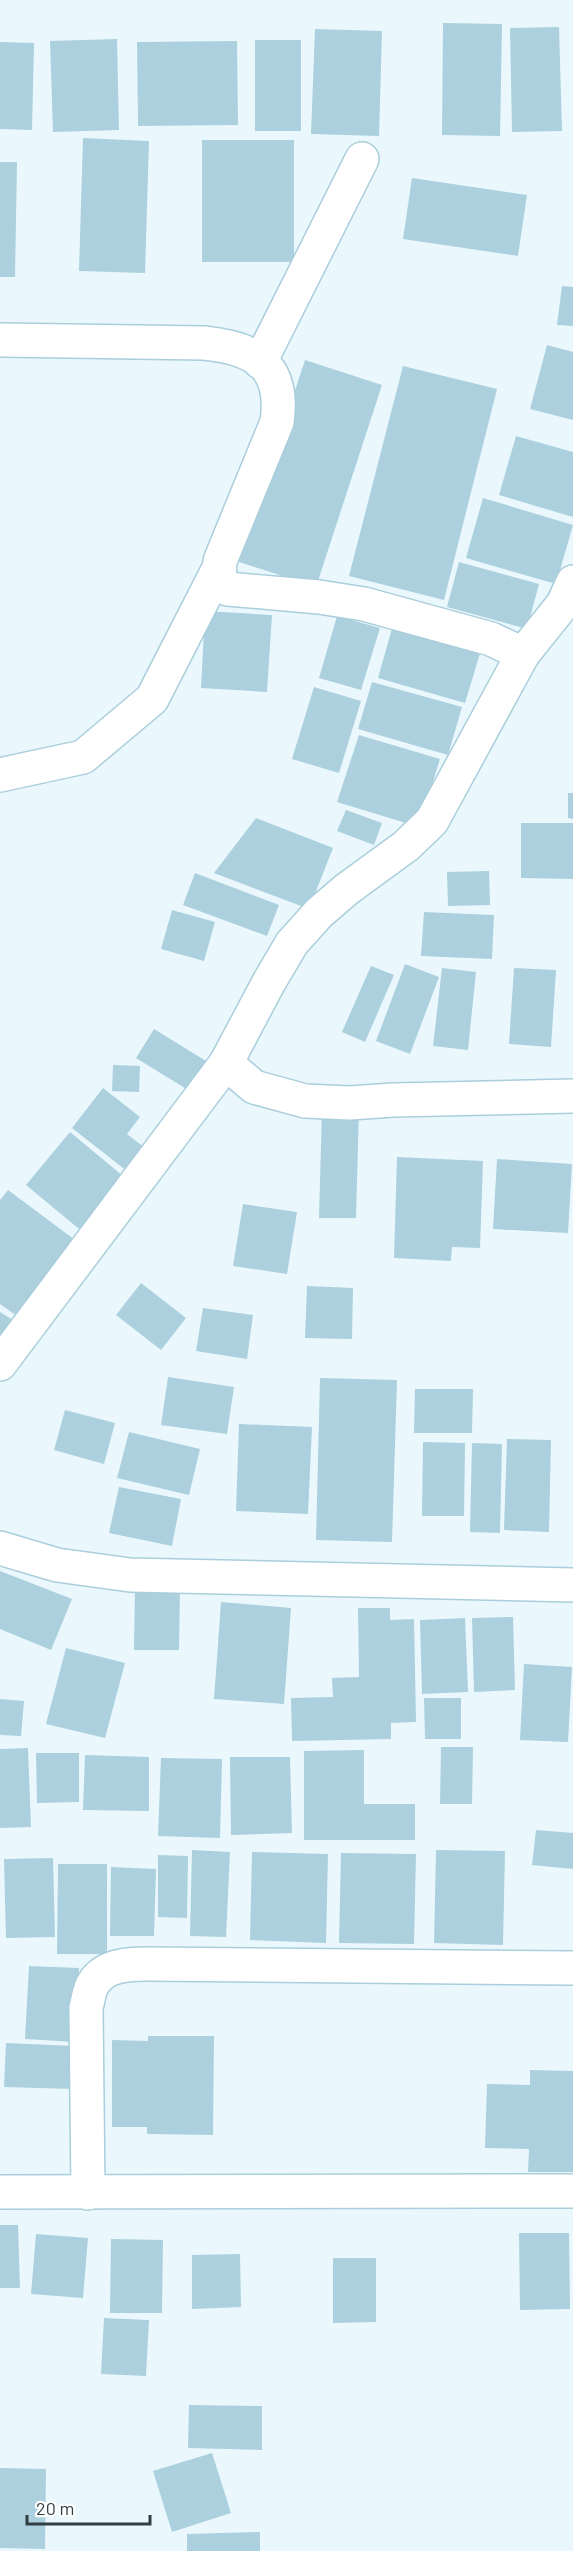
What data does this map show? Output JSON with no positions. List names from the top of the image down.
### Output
{
  "scale_bar": "20 m"
}
